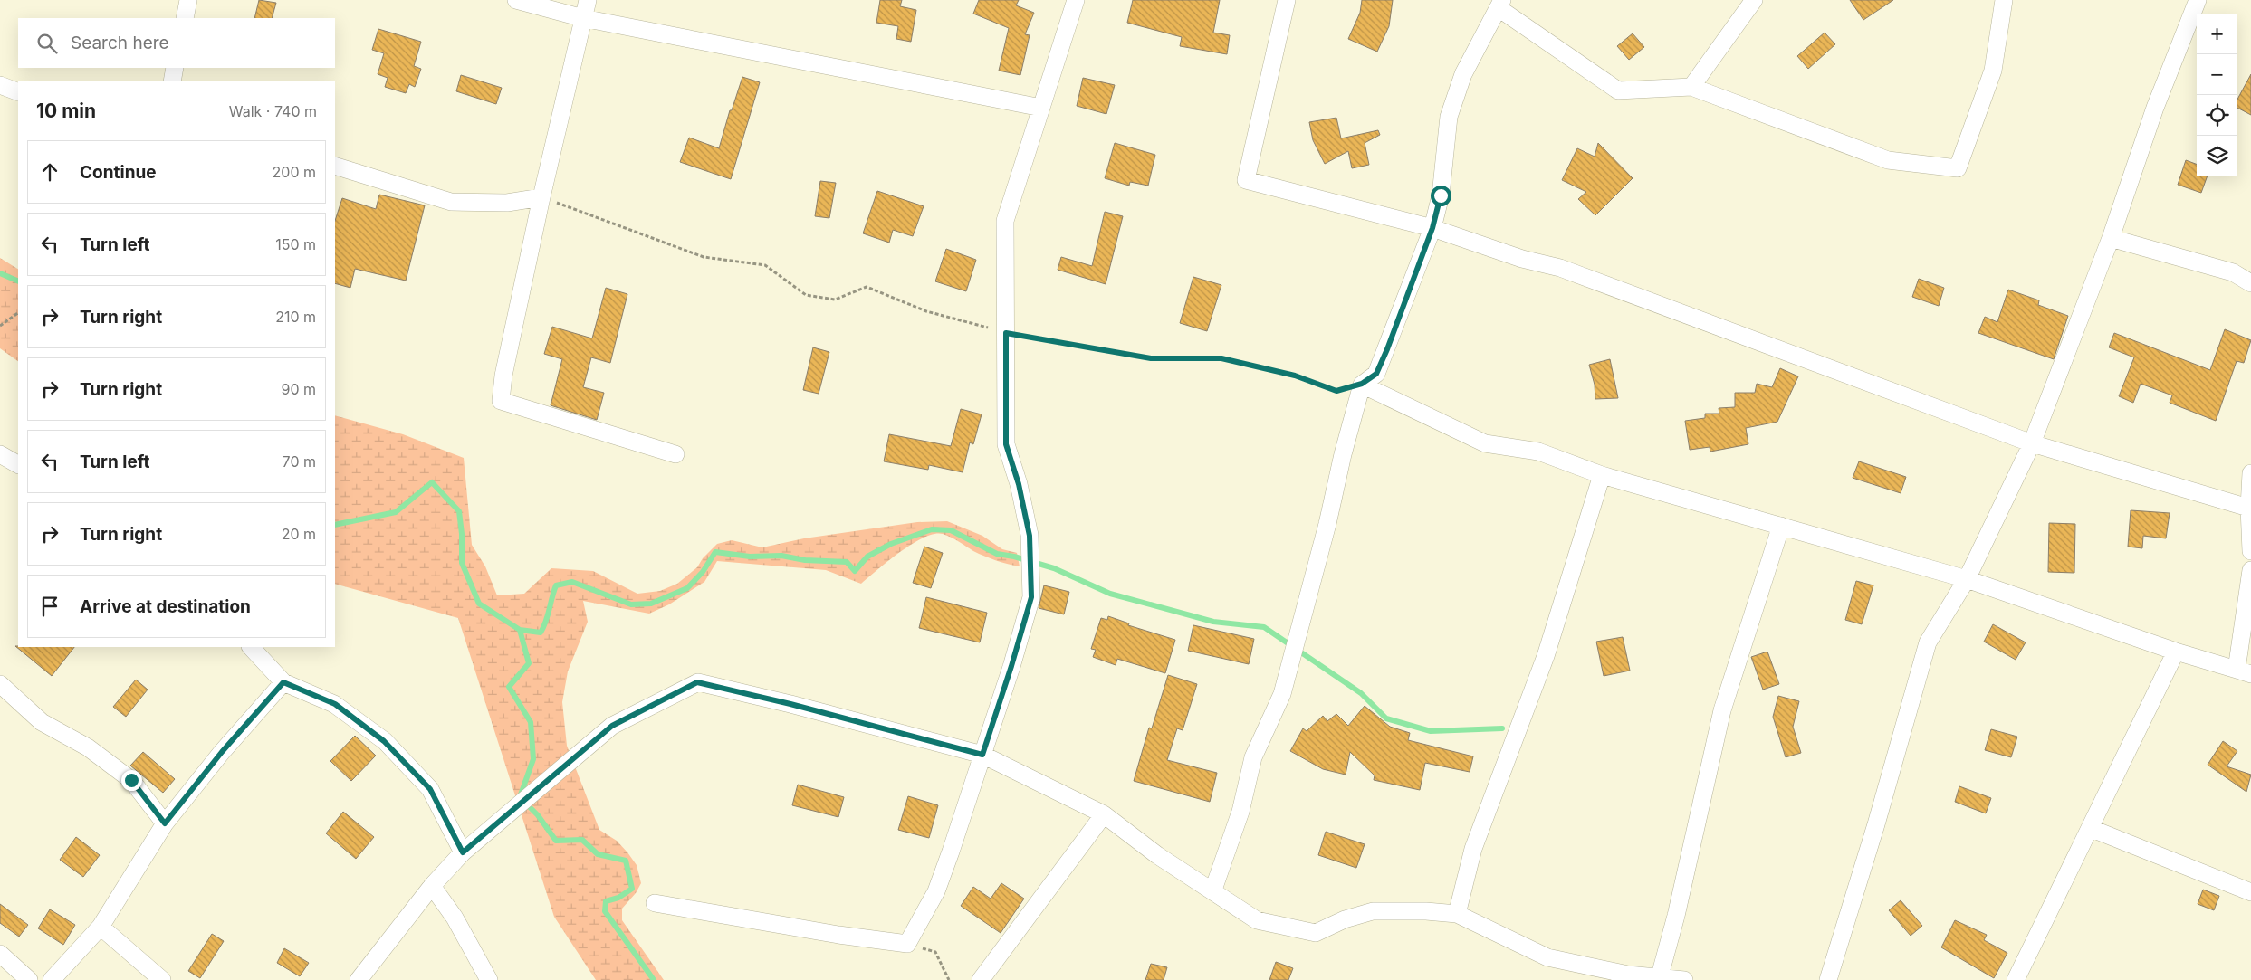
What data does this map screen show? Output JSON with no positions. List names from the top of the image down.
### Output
{
  "page": {
    "map_buttons": ["+", "−"],
    "search": "Search here",
    "heading": ["10 min", "Walk · 740 m"],
    "list": [
      ["Continue", "200 m"],
      ["Turn left", "150 m"],
      ["Turn right", "210 m"],
      ["Turn right", "90 m"],
      ["Turn left", "70 m"],
      ["Turn right", "20 m"],
      "Arrive at destination"
    ]
  }
}
